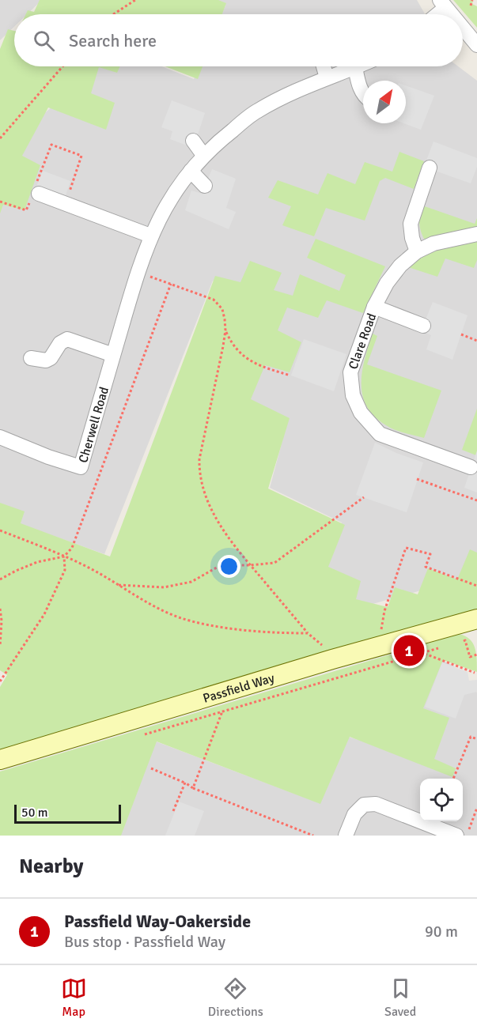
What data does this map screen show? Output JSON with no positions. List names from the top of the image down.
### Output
{
  "streets": {
    "street": ["Clare Road", "Cherwell Road", "Passfield Way"]
  },
  "scale_bar": "50 m",
  "north": "top right",
  "page": {
    "search": "Search here",
    "pins": "1",
    "scale": "50 m",
    "heading": "Nearby",
    "list": [
      {
        "mark": "1",
        "name": "Passfield Way-Oakerside",
        "note": "Bus stop · Passfield Way",
        "value": "90 m"
      }
    ],
    "nav": ["Map", "Directions", "Saved"]
  }
}
